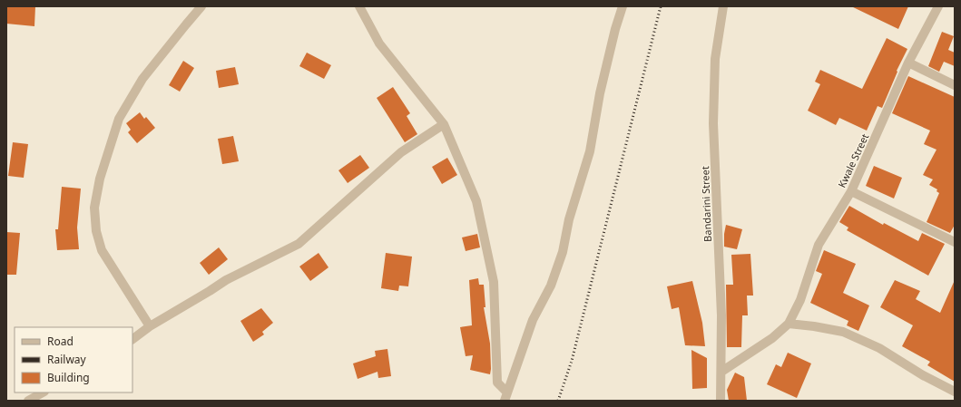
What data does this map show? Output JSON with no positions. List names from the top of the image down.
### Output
{
  "streets": {
    "street": ["Kwale Street", "Bandarini Street"]
  },
  "legend": ["Road", "Railway", "Building"]
}
